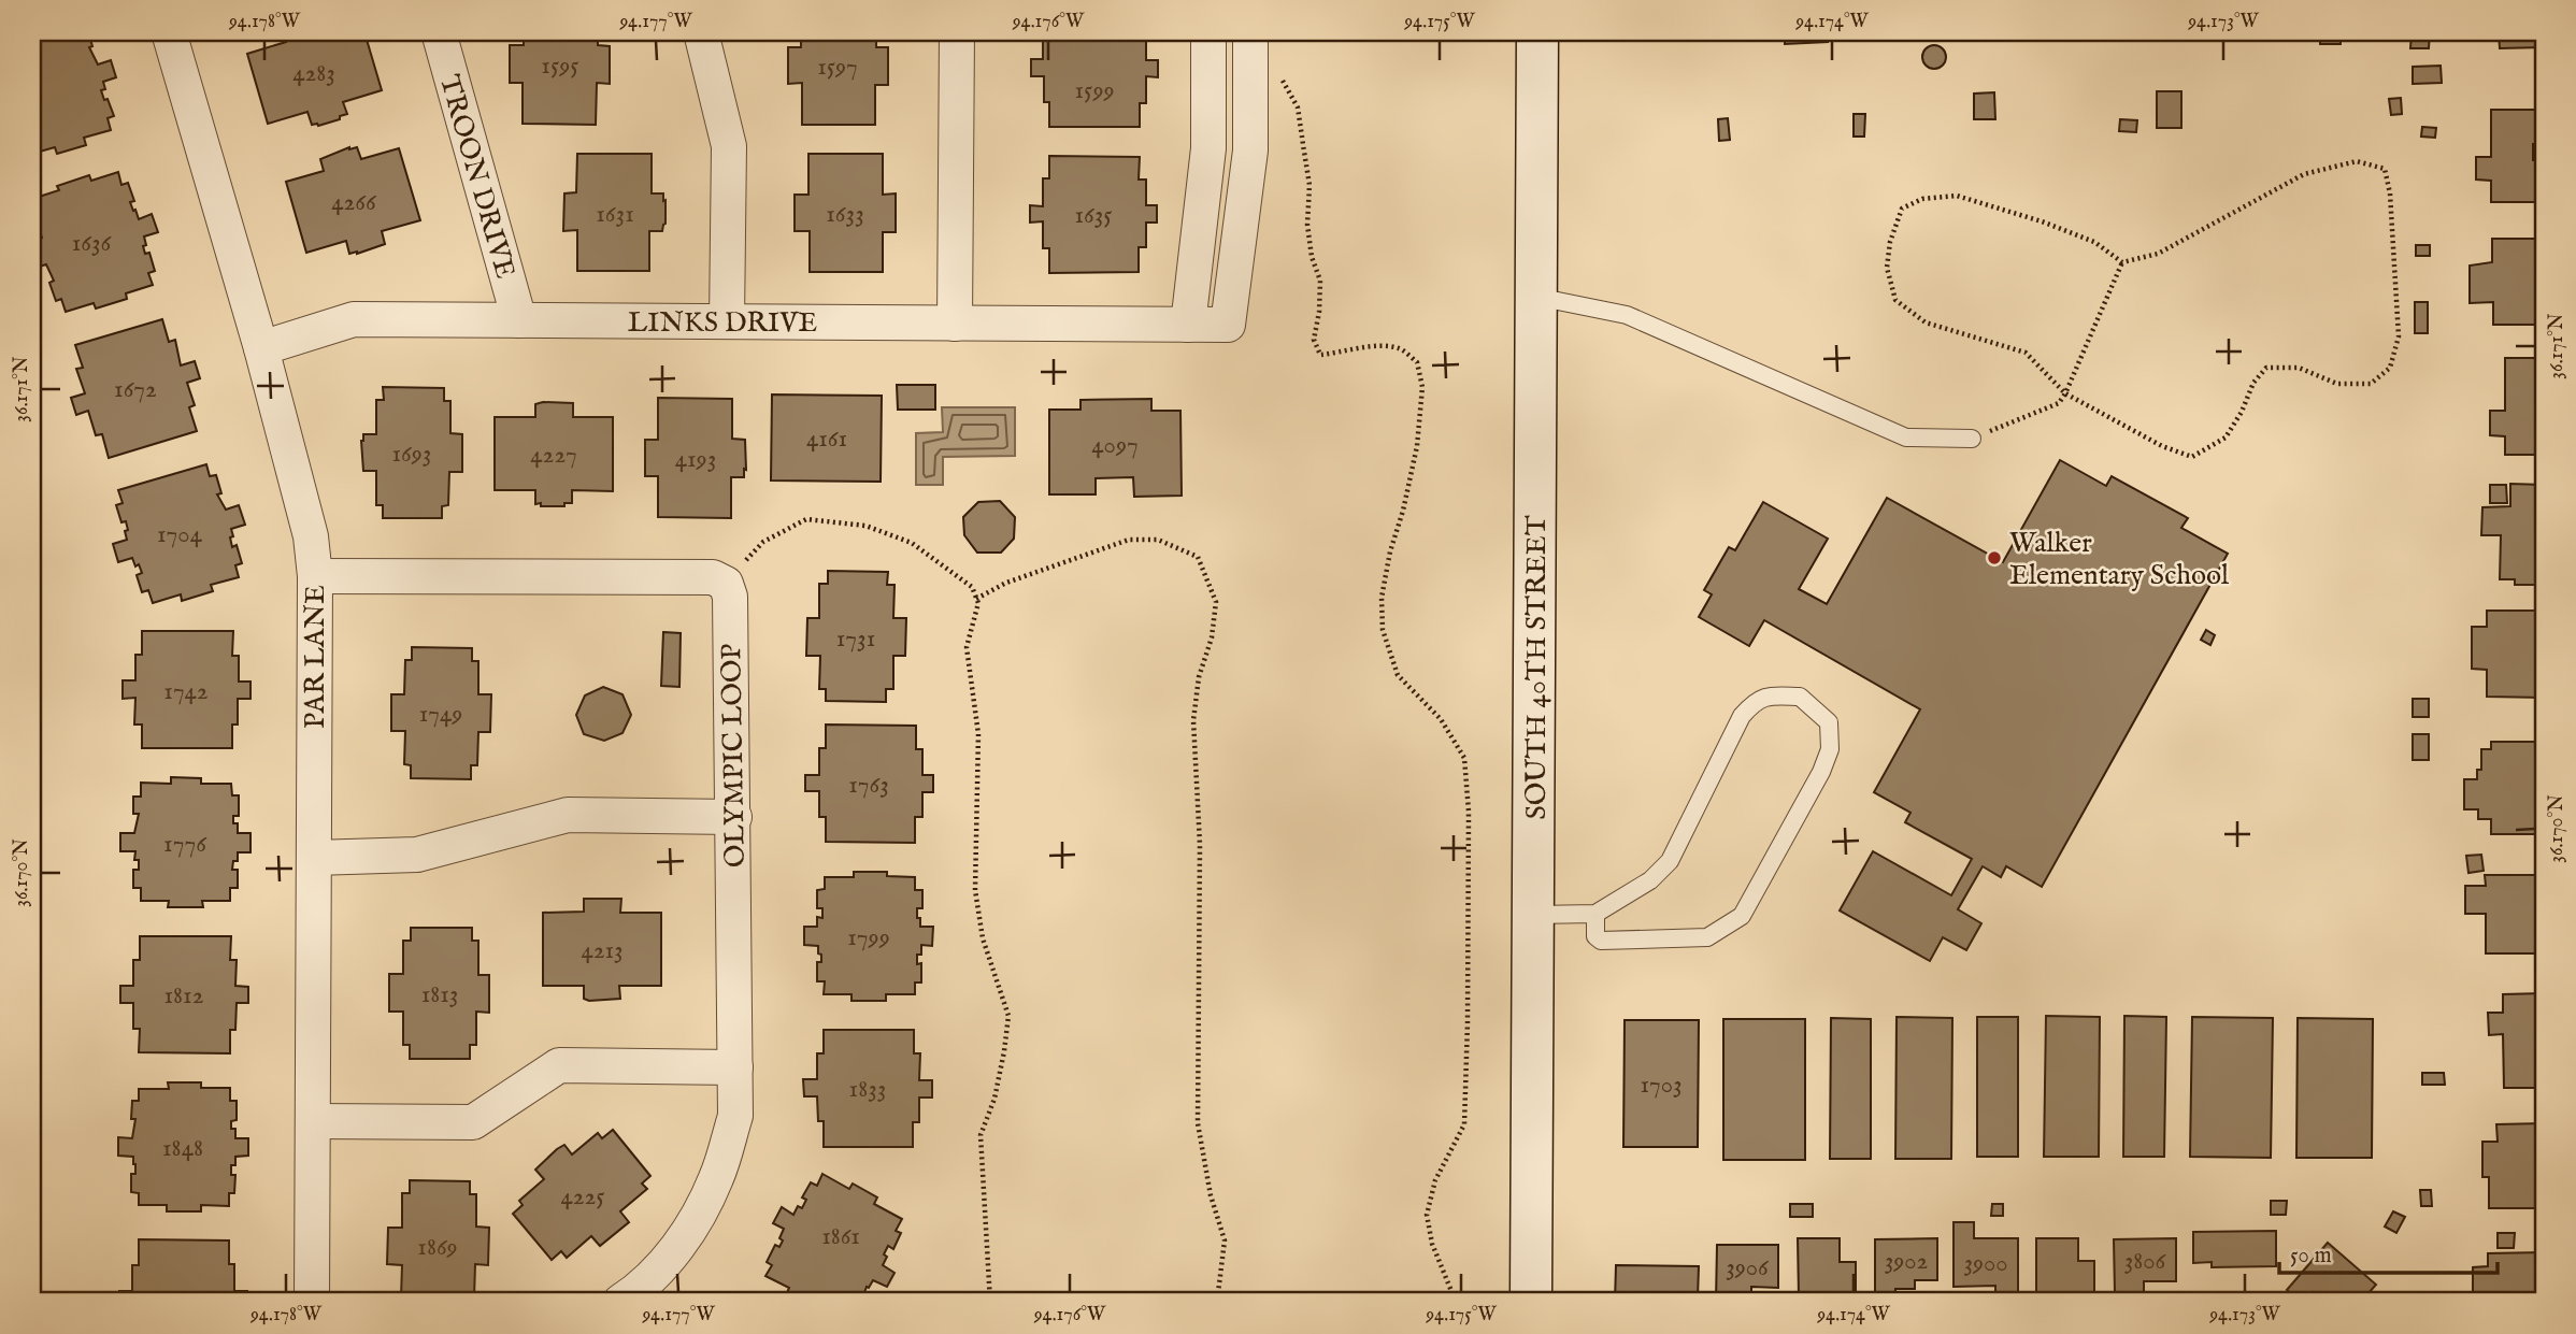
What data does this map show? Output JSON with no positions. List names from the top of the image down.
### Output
{
  "streets": {
    "street": [
      "TROON DRIVE",
      "LINKS DRIVE",
      "PAR LANE",
      "SOUTH 40TH STREET",
      "OLYMPIC LOOP"
    ]
  },
  "crossings": [
    ["TROON DRIVE", "LINKS DRIVE"],
    ["LINKS DRIVE", "PAR LANE"]
  ],
  "places": ["Walker Elementary School"],
  "house_numbers": [
    "1595",
    "1597",
    "4283",
    "1599",
    "4266",
    "1631",
    "1633",
    "1635",
    "1636",
    "1672",
    "4161",
    "4097",
    "1693",
    "4227",
    "4193",
    "1704",
    "1731",
    "1742",
    "1749",
    "1763",
    "1776",
    "1799",
    "4213",
    "1813",
    "1812",
    "1703",
    "1833",
    "1848",
    "4225",
    "1861",
    "1869",
    "3902",
    "3806",
    "3900",
    "3906"
  ],
  "scale_bar": "50 m",
  "coordinates": [
    "94.178°W",
    "94.177°W",
    "94.176°W",
    "94.175°W",
    "94.174°W",
    "94.173°W",
    "36.171°N",
    "36.170°N"
  ]
}
